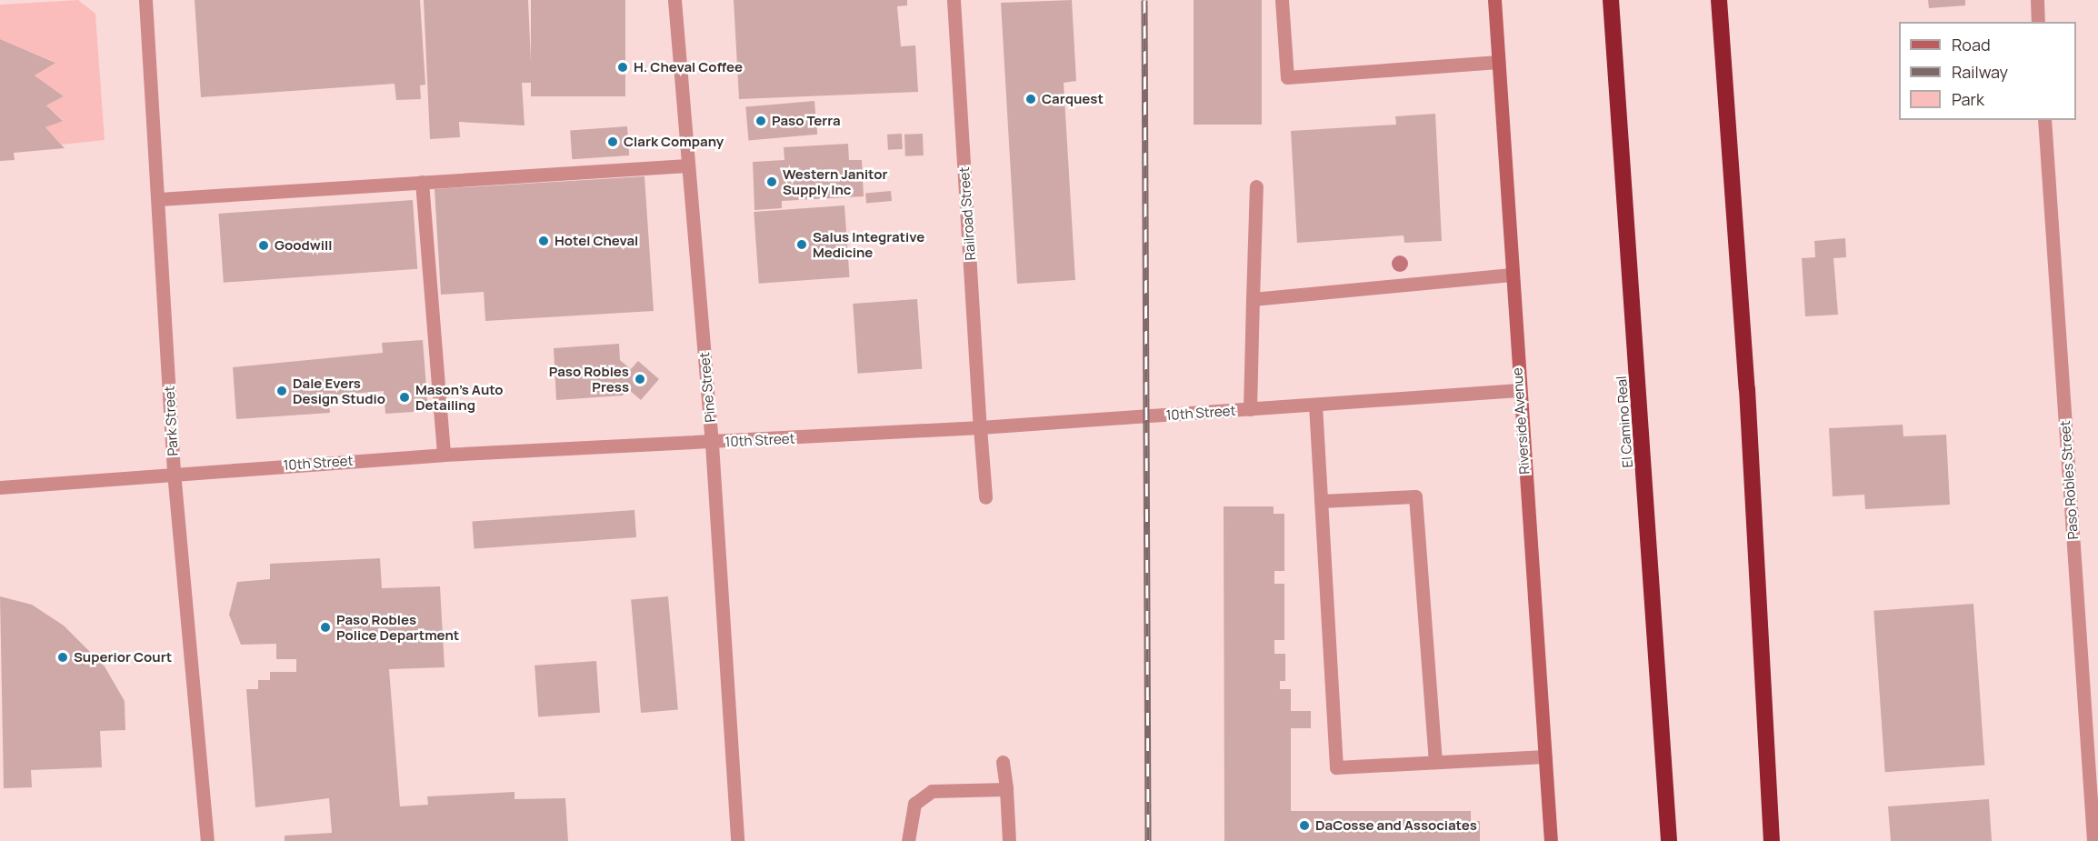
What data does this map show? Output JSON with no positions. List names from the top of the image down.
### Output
{
  "streets": {
    "highway": ["El Camino Real"],
    "main road": ["Riverside Avenue"],
    "street": [
      "Railroad Street",
      "Pine Street",
      "10th Street",
      "Park Street",
      "Paso Robles Street"
    ]
  },
  "crossings": [
    ["Railroad Street", "10th Street"],
    ["Pine Street", "10th Street"],
    ["10th Street", "Park Street"],
    ["10th Street", "Riverside Avenue"]
  ],
  "places": [
    "H. Cheval Coffee",
    "Carquest",
    "Paso Terra",
    "Clark Company",
    "Western Janitor Supply Inc",
    "Hotel Cheval",
    "Salus Integrative Medicine",
    "Goodwill",
    "Paso Robles Press",
    "Dale Evers Design Studio",
    "Mason's Auto Detailing",
    "Paso Robles Police Department",
    "Superior Court",
    "DaCosse and Associates"
  ],
  "legend": ["Road", "Railway", "Park"]
}
